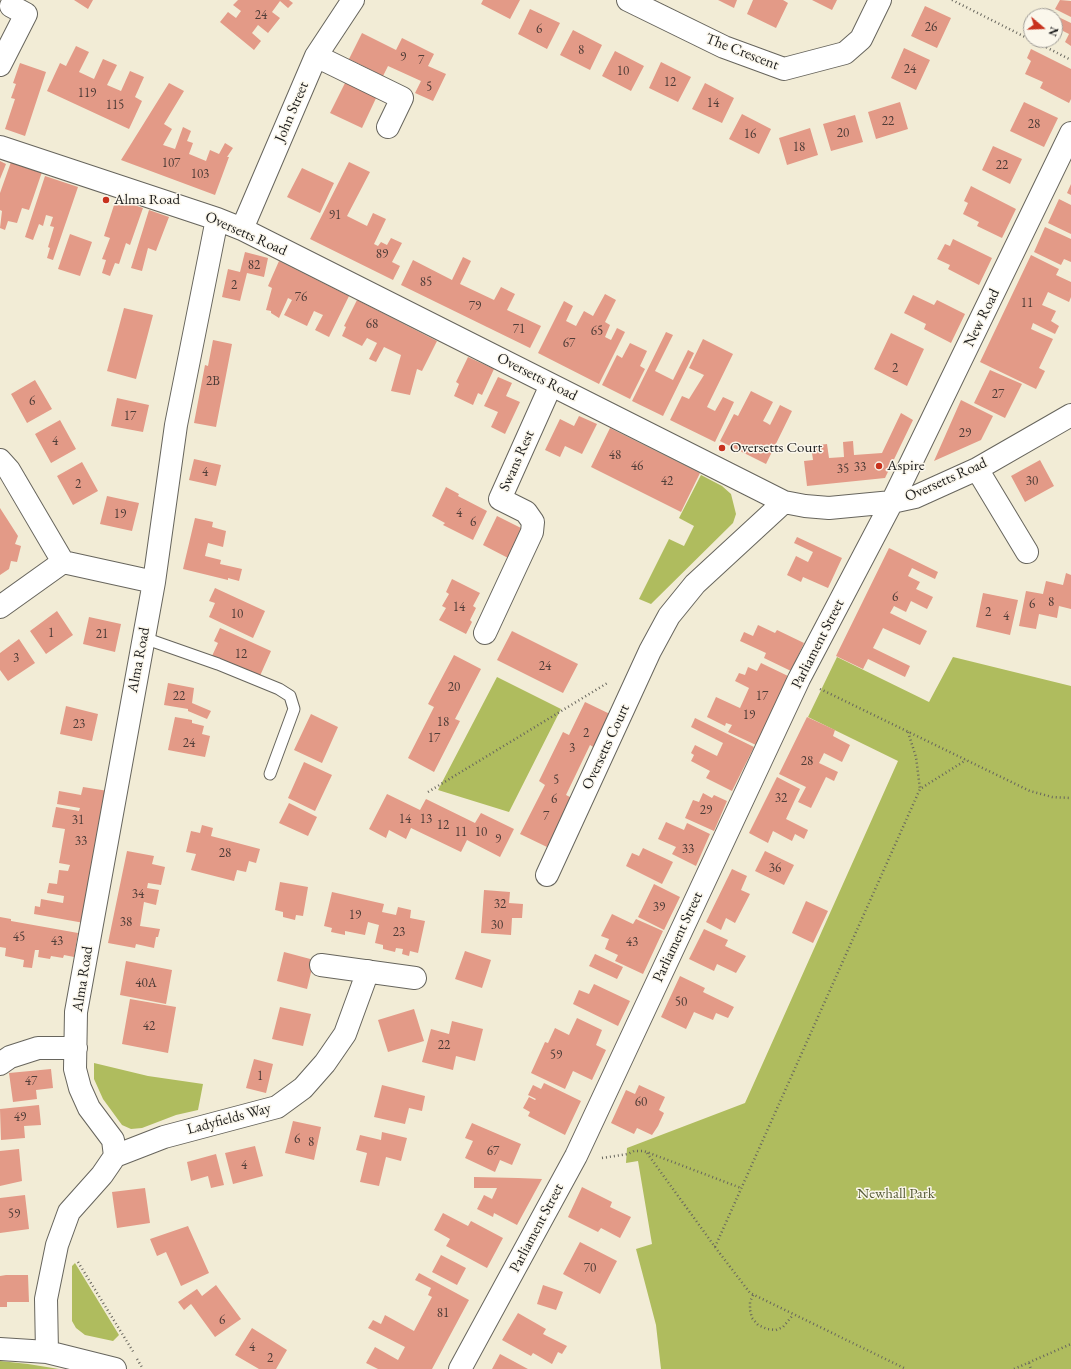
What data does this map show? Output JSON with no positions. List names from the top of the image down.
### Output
{
  "streets": {
    "street": [
      "The Crescent",
      "John Street",
      "Oversetts Road",
      "New Road",
      "Swans Rest",
      "Parliament Street",
      "Alma Road",
      "Oversetts Court",
      "Ladyfields Way"
    ]
  },
  "crossings": [
    ["John Street", "Oversetts Road"],
    ["Oversetts Road", "New Road"],
    ["Oversetts Road", "Swans Rest"],
    ["Oversetts Road", "Parliament Street"],
    ["Oversetts Road", "Alma Road"],
    ["Oversetts Road", "Oversetts Court"],
    ["New Road", "Parliament Street"],
    ["Alma Road", "Ladyfields Way"]
  ],
  "parks": ["Newhall Park"],
  "places": ["Alma Road", "Oversetts Court", "Aspire"],
  "house_numbers": [
    "24",
    "26",
    "6",
    "8",
    "9",
    "7",
    "24",
    "10",
    "12",
    "5",
    "119",
    "14",
    "115",
    "22",
    "28",
    "20",
    "16",
    "18",
    "107",
    "22",
    "103",
    "91",
    "89",
    "82",
    "85",
    "2",
    "76",
    "11",
    "79",
    "68",
    "71",
    "65",
    "67",
    "2",
    "2B",
    "27",
    "6",
    "17",
    "29",
    "4",
    "48",
    "46",
    "33",
    "35",
    "4",
    "42",
    "30",
    "2",
    "4",
    "19",
    "6",
    "6",
    "8",
    "6",
    "14",
    "2",
    "10",
    "4",
    "1",
    "21",
    "12",
    "3",
    "24",
    "20",
    "22",
    "17",
    "19",
    "18",
    "23",
    "2",
    "17",
    "24",
    "3",
    "28",
    "5",
    "32",
    "6",
    "29",
    "7",
    "14",
    "13",
    "31",
    "12",
    "11",
    "10",
    "9",
    "33",
    "33",
    "28",
    "36",
    "34",
    "32",
    "39",
    "19",
    "38",
    "30",
    "23",
    "45",
    "43",
    "43",
    "40A",
    "50",
    "42",
    "22",
    "59",
    "1",
    "47",
    "60",
    "49",
    "6",
    "8",
    "67",
    "4",
    "59",
    "70",
    "81",
    "6",
    "4",
    "2"
  ],
  "north": "right"
}
